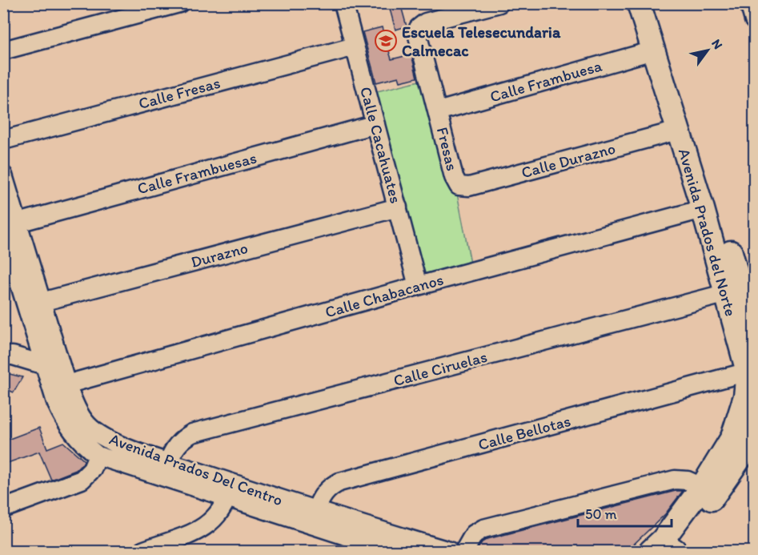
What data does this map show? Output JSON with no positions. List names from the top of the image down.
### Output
{
  "streets": {
    "main road": ["Avenida Prados del Norte"],
    "street": [
      "Calle Frambuesa",
      "Calle Fresas",
      "Calle Cacahuates",
      "Fresas",
      "Calle Durazno",
      "Calle Frambuesas",
      "Durazno",
      "Calle Chabacanos",
      "Calle Ciruelas",
      "Calle Bellotas",
      "Avenida Prados Del Centro"
    ]
  },
  "crossings": [
    ["Calle Frambuesa", "Fresas"],
    ["Calle Frambuesa", "Avenida Prados del Norte"],
    ["Calle Fresas", "Calle Cacahuates"],
    ["Calle Cacahuates", "Calle Frambuesas"],
    ["Calle Cacahuates", "Durazno"],
    ["Calle Cacahuates", "Calle Chabacanos"],
    ["Fresas", "Calle Durazno"],
    ["Calle Durazno", "Avenida Prados del Norte"],
    ["Calle Frambuesas", "Avenida Prados Del Centro"],
    ["Avenida Prados del Norte", "Calle Chabacanos"],
    ["Avenida Prados del Norte", "Calle Ciruelas"],
    ["Avenida Prados del Norte", "Calle Bellotas"],
    ["Durazno", "Avenida Prados Del Centro"],
    ["Calle Chabacanos", "Avenida Prados Del Centro"],
    ["Calle Ciruelas", "Avenida Prados Del Centro"],
    ["Calle Bellotas", "Avenida Prados Del Centro"]
  ],
  "places": {
    "school or university": ["Escuela Telesecundaria Calmecac"]
  },
  "scale_bar": "50 m",
  "north": "top right"
}
